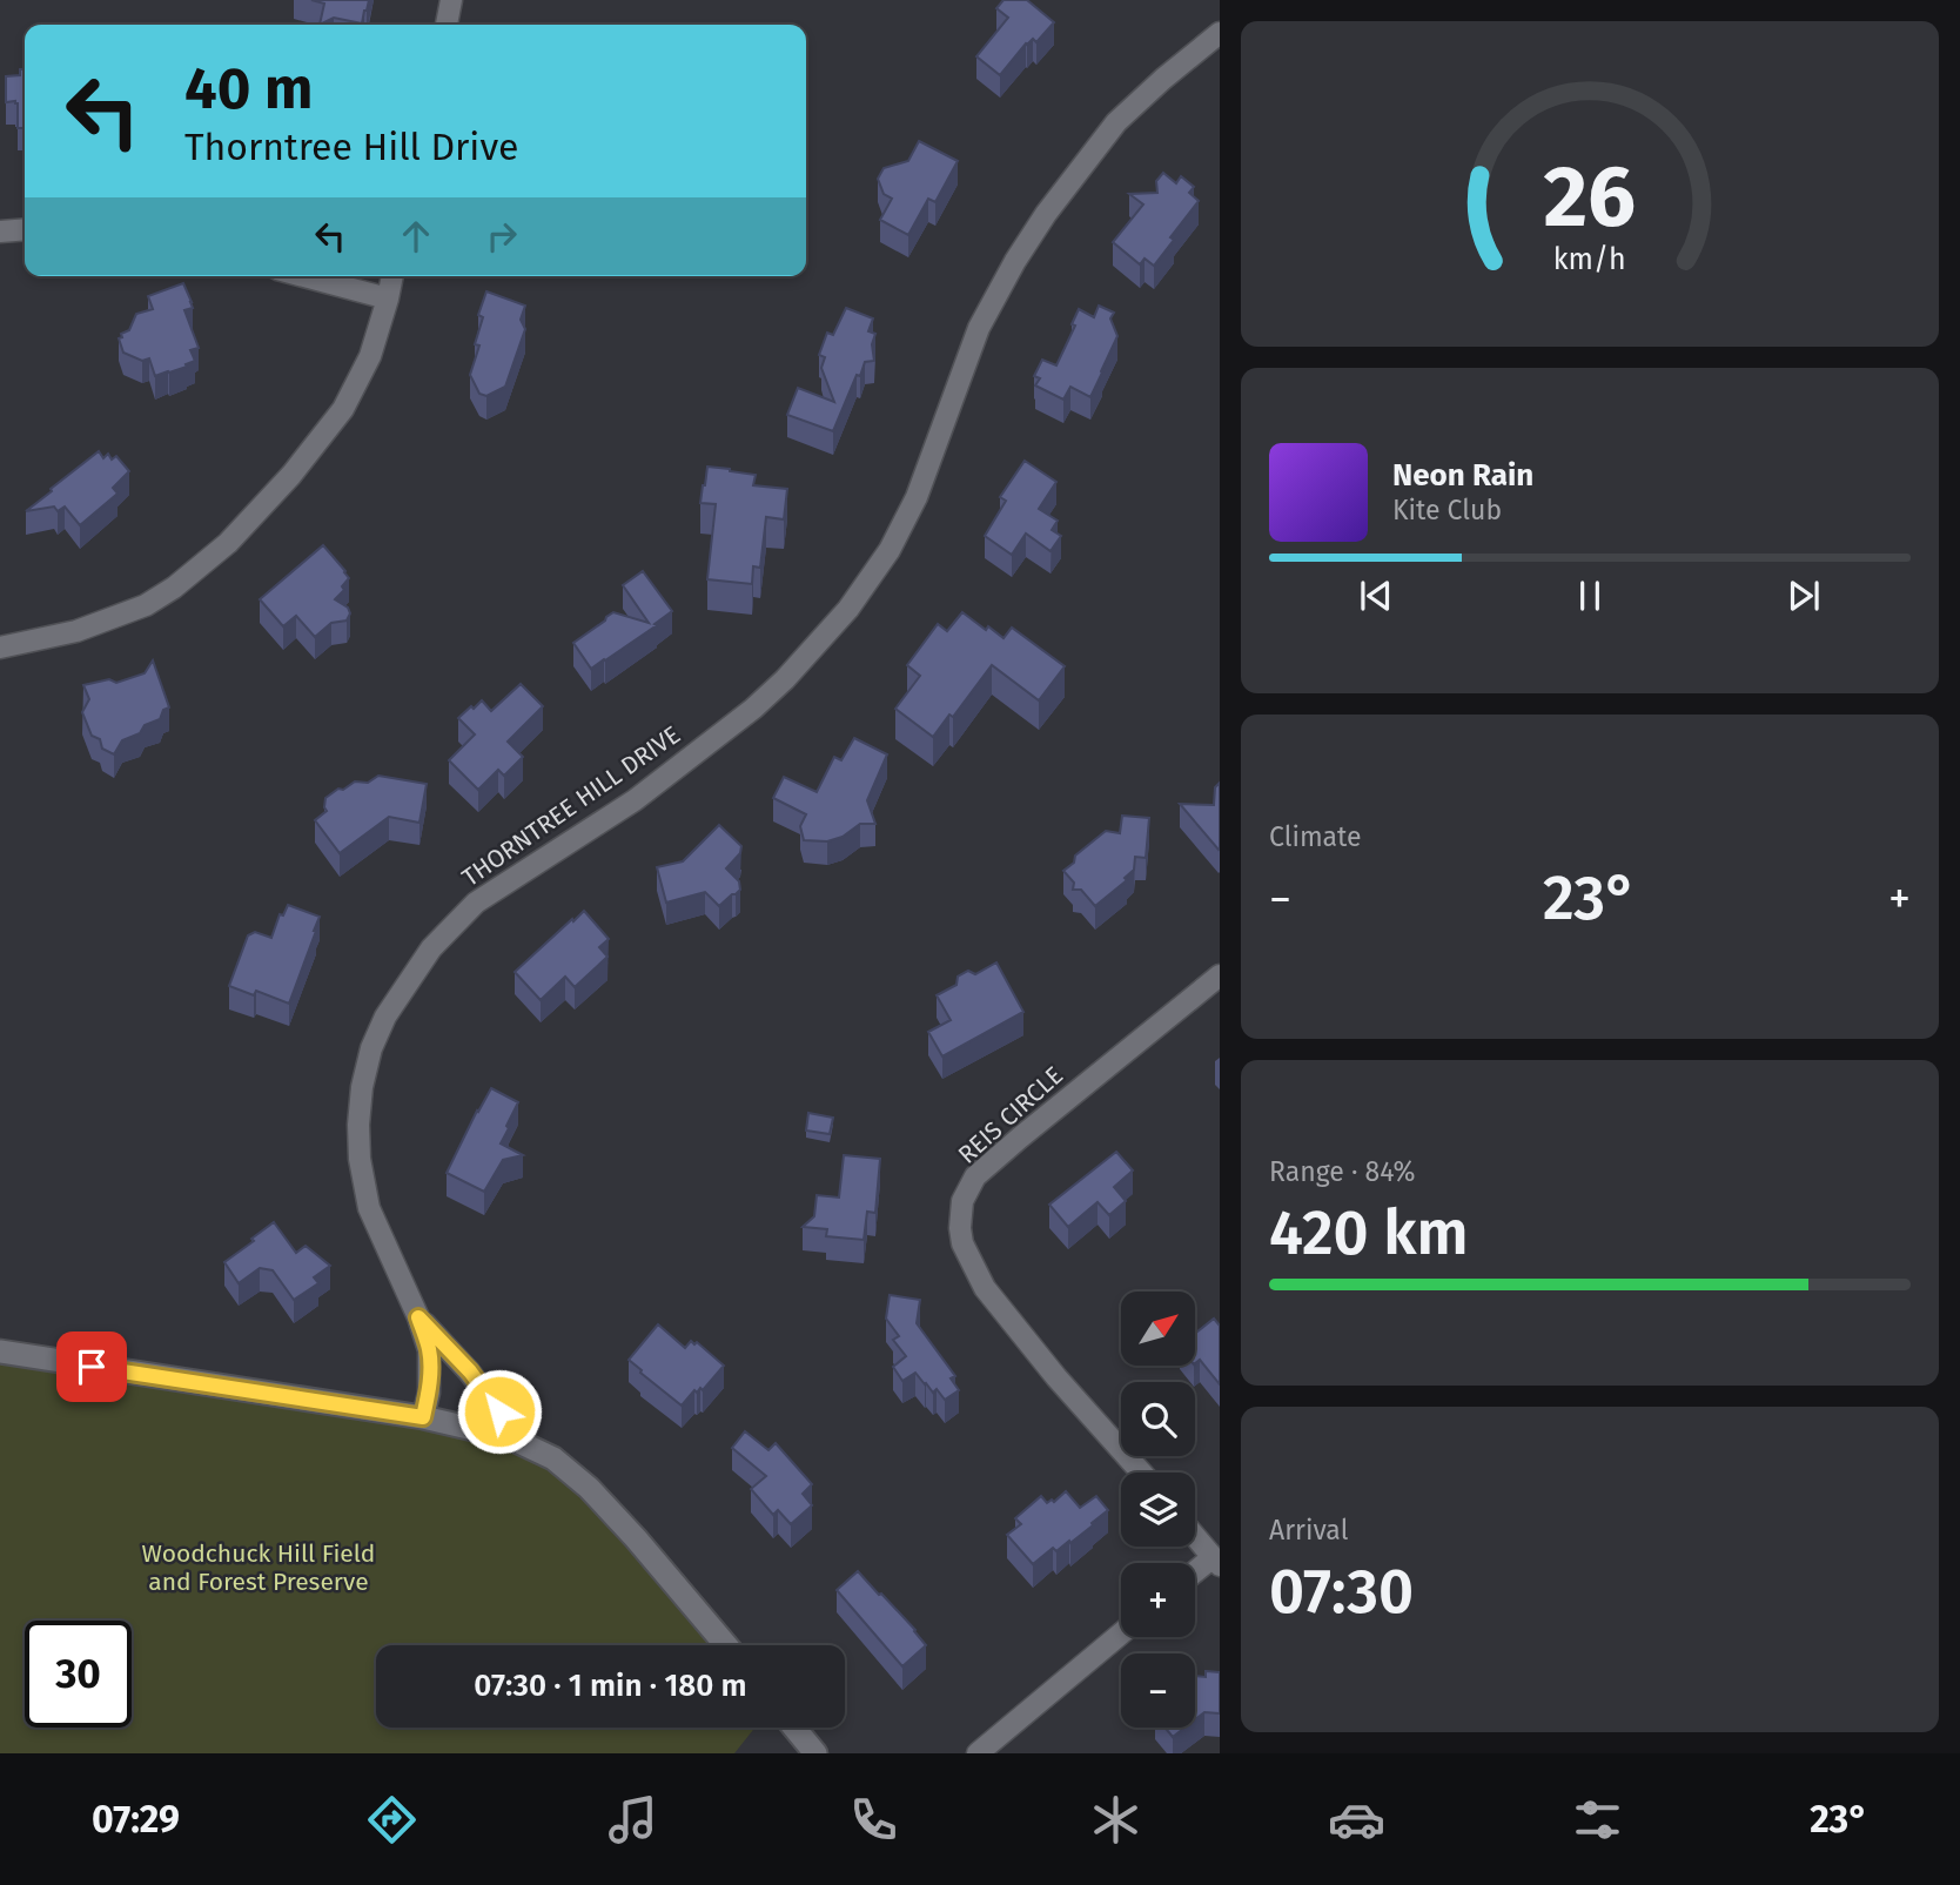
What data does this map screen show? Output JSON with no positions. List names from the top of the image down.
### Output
{
  "streets": {
    "street": ["THORNTREE HILL DRIVE", "REIS CIRCLE"]
  },
  "parks": ["Woodchuck Hill Field and Forest Preserve"],
  "north": "top right",
  "page": {
    "turn": ["40 m", "Thorntree Hill Drive"],
    "song": ["Neon Rain", "Kite Club"],
    "tile": [
      "Climate",
      ["Range · 84%", "420 km"],
      ["Arrival", "07:30"]
    ],
    "heat": ["−", "23°", "+"],
    "map_buttons": ["+", "−"],
    "limit": "30",
    "trip": "07:30 · 1 min · 180 m",
    "tabs": ["07:29", "23°"],
    "gauge": ["26", "km/h"]
  }
}
